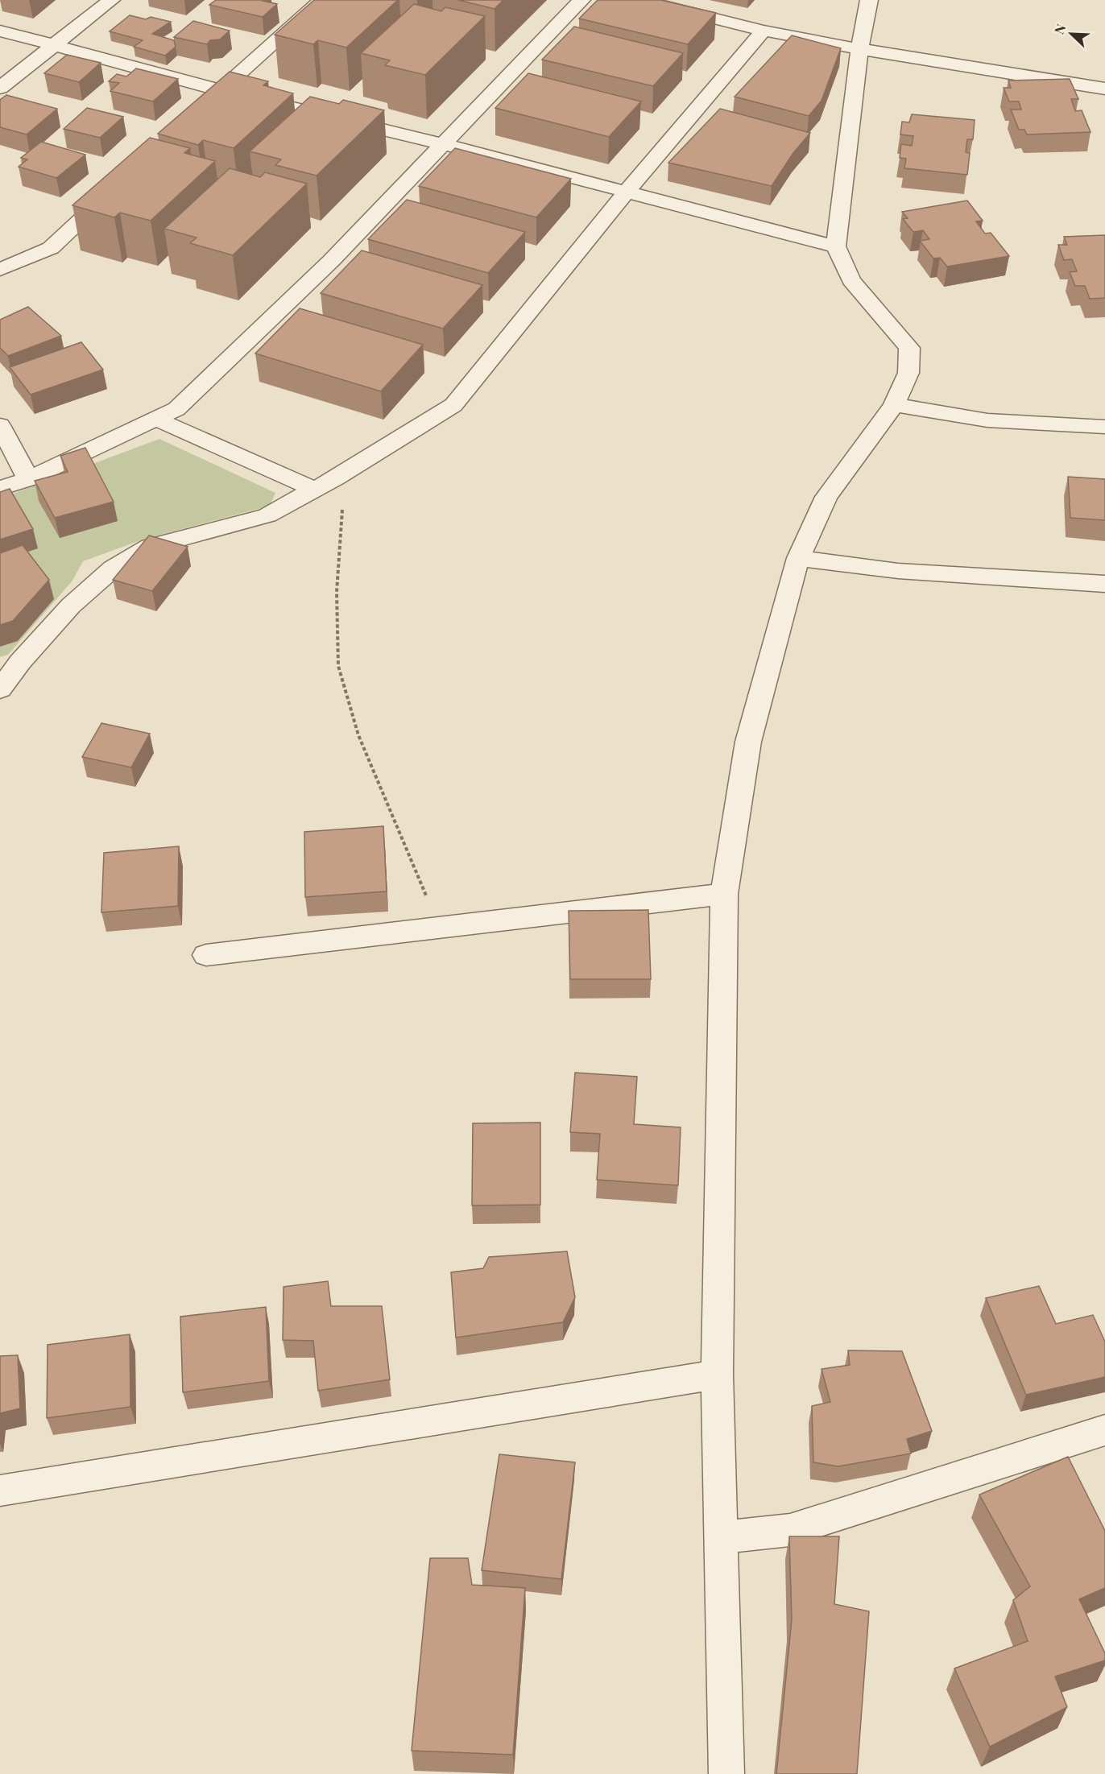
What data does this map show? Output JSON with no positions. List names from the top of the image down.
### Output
{
  "north": "top left"
}
